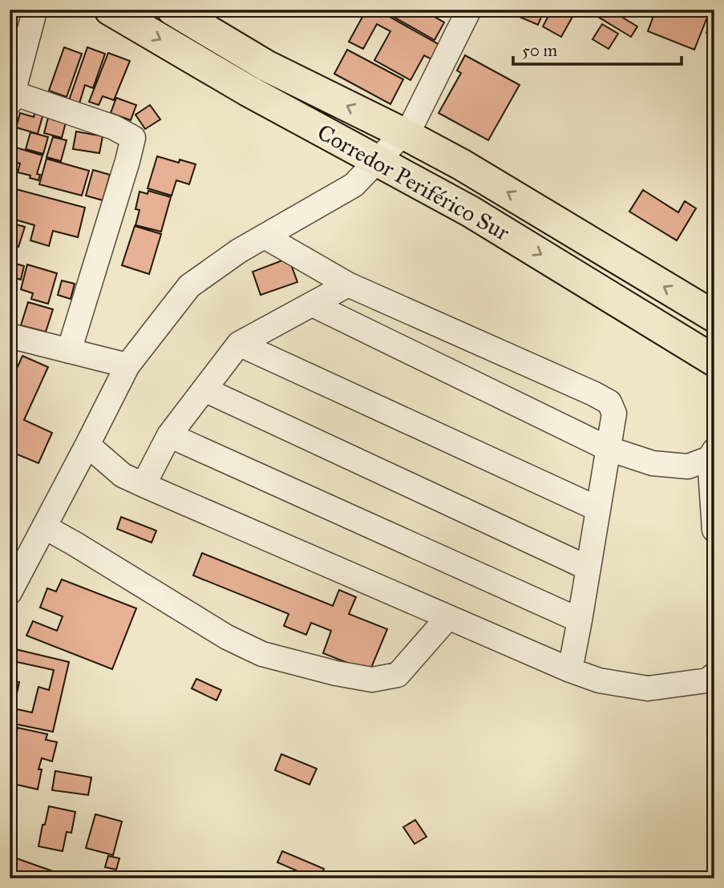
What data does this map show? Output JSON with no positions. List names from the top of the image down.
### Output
{
  "streets": {
    "main road": ["Corredor Periférico Sur"]
  },
  "scale_bar": "50 m"
}
